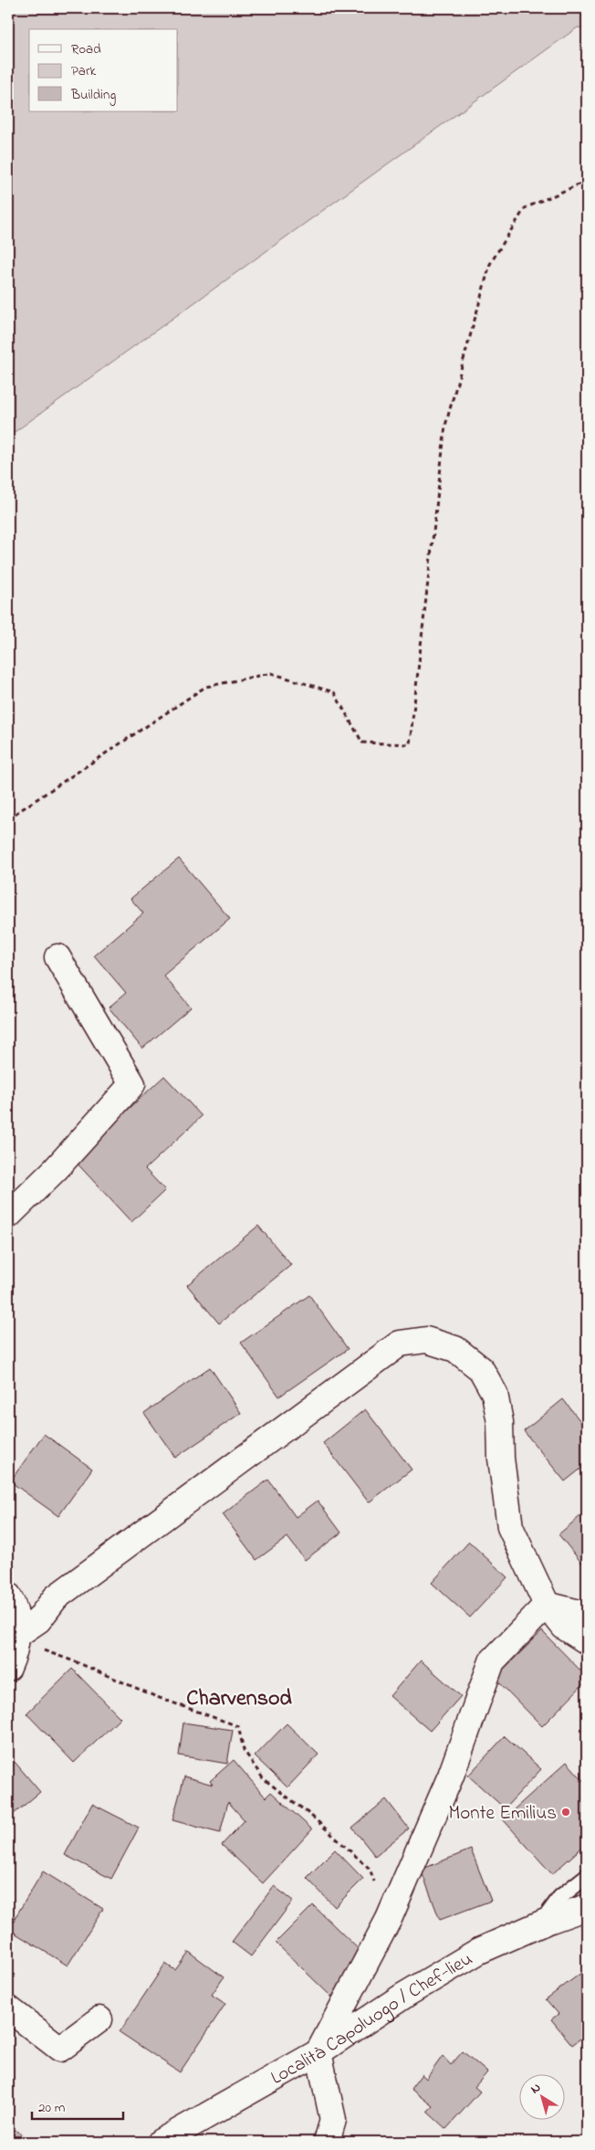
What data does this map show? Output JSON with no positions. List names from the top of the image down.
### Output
{
  "streets": {
    "street": ["Località Capoluogo / Chef-lieu"]
  },
  "districts": ["Charvensod"],
  "places": ["Monte Emilius"],
  "legend": ["Road", "Park", "Building"],
  "scale_bar": "20 m",
  "north": "top left"
}
